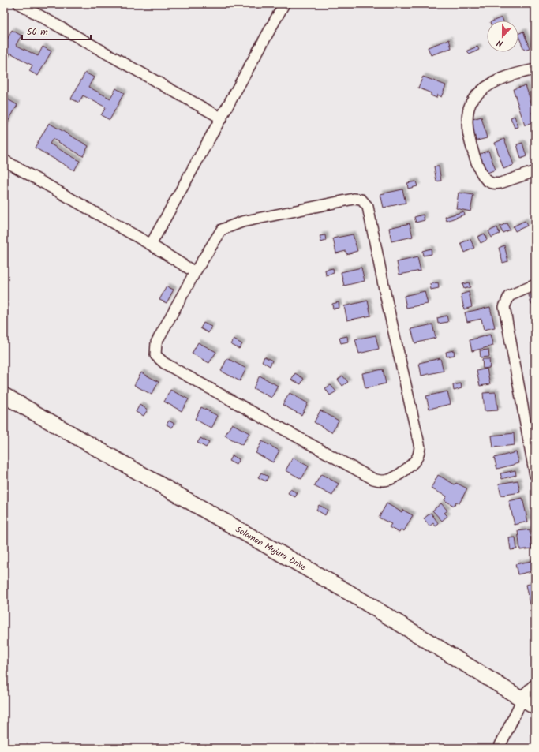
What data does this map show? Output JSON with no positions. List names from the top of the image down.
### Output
{
  "streets": {
    "street": ["Solomon Mujuru Drive"]
  },
  "scale_bar": "50 m",
  "north": "bottom"
}
